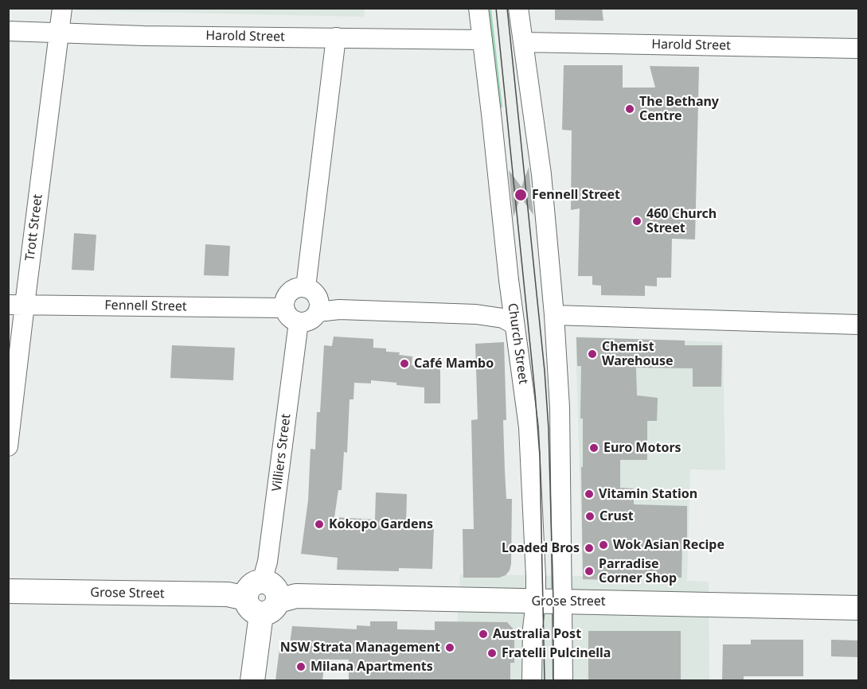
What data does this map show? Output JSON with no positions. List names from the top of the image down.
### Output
{
  "streets": {
    "street": [
      "Harold Street",
      "Trott Street",
      "Fennell Street",
      "Church Street",
      "Villiers Street",
      "Grose Street"
    ]
  },
  "crossings": [
    ["Harold Street", "Trott Street"],
    ["Harold Street", "Church Street"],
    ["Trott Street", "Fennell Street"],
    ["Fennell Street", "Villiers Street"],
    ["Church Street", "Grose Street"]
  ],
  "places": [
    "The Bethany Centre",
    "Fennell Street",
    "460 Church Street",
    "Chemist Warehouse",
    "Café Mambo",
    "Euro Motors",
    "Vitamin Station",
    "Crust",
    "Kokopo Gardens",
    "Wok Asian Recipe",
    "Loaded Bros",
    "Parradise Corner Shop",
    "Australia Post",
    "NSW Strata Management",
    "Fratelli Pulcinella",
    "Milana Apartments"
  ]
}
